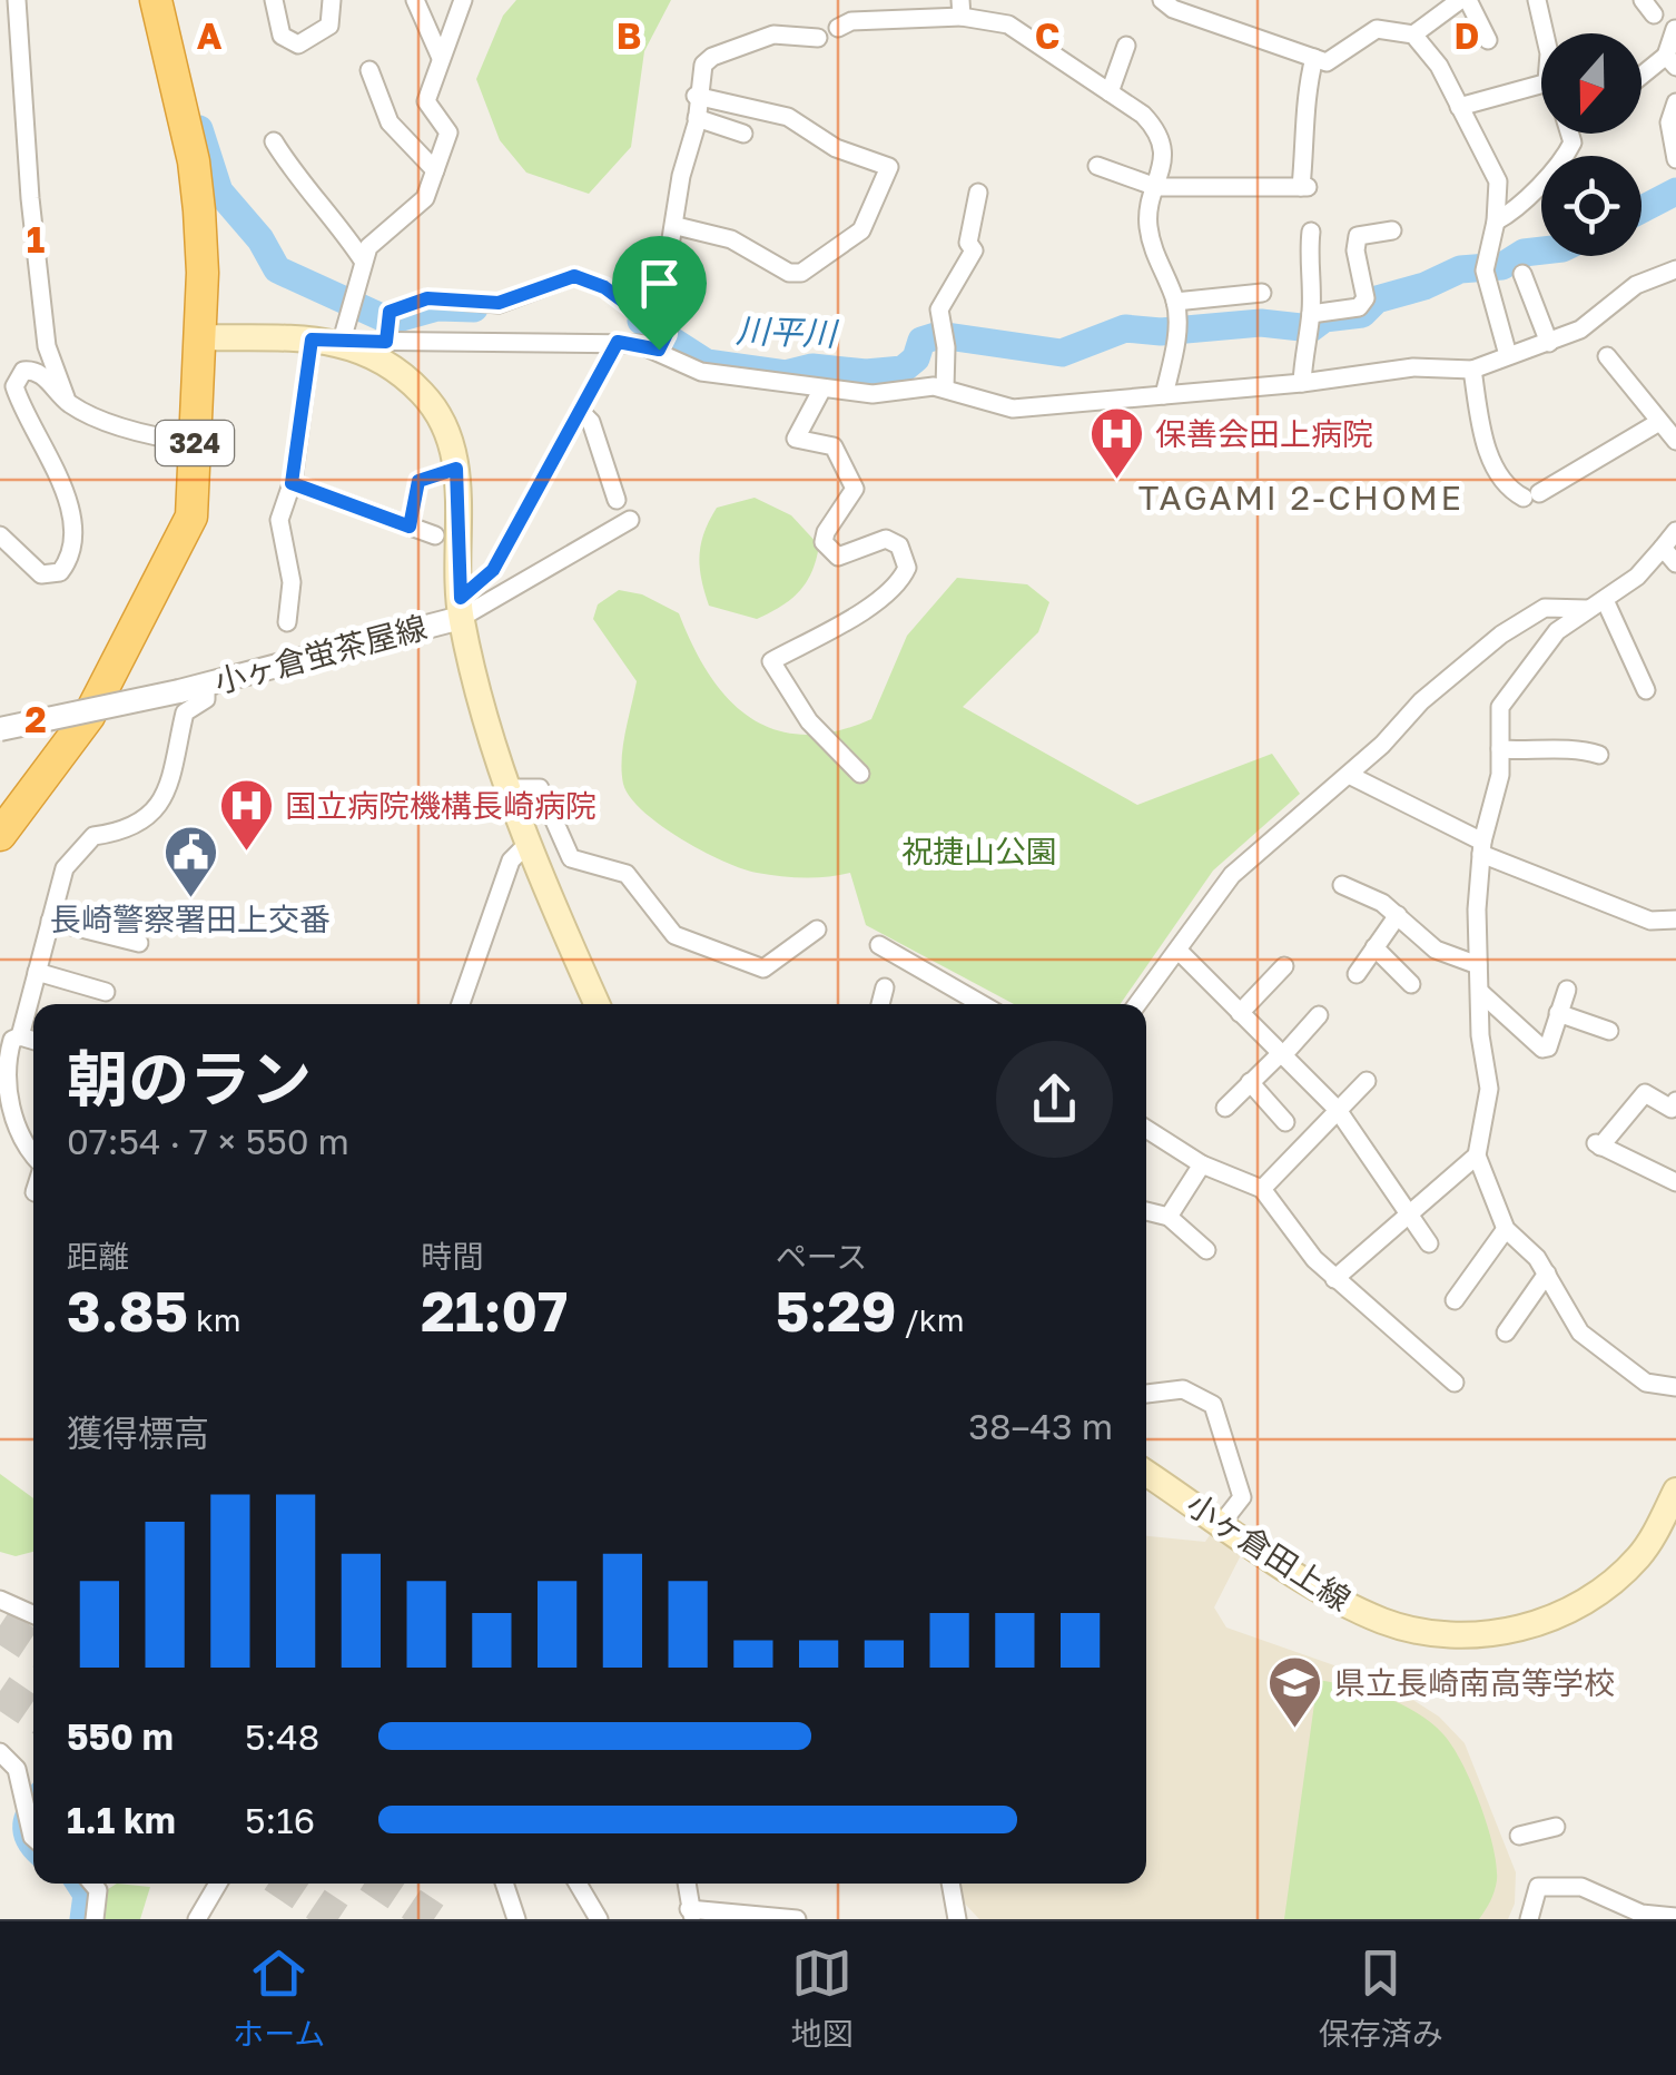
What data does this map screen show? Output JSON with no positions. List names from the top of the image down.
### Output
{
  "streets": {
    "highway": ["324"],
    "main road": ["小ヶ倉田上線"],
    "street": ["小ヶ倉蛍茶屋線"]
  },
  "districts": ["TAGAMI 2-CHOME"],
  "water": ["川平川"],
  "parks": ["祝捷山公園"],
  "places": {
    "hospital": ["保善会田上病院", "国立病院機構長崎病院"],
    "public building": ["長崎警察署田上交番"],
    "school or university": ["県立長崎南高等学校"]
  },
  "north": "bottom",
  "page": {
    "heading": ["朝のラン", "07:54 · 7 × 550 m"],
    "stats": [
      ["距離", "3.85 km"],
      ["時間", "21:07"],
      ["ペース", "5:29 /km"]
    ],
    "chart": ["獲得標高", "38–43 m"],
    "list": [
      {
        "name": "550 m",
        "note": "5:48"
      },
      {
        "name": "1.1 km",
        "note": "5:16"
      }
    ],
    "tabs": ["ホーム", "地図", "保存済み"]
  },
  "grid": {
    "columns": [
      "A",
      "B",
      "C",
      "D"
    ],
    "rows": ["1", "2"]
  }
}
